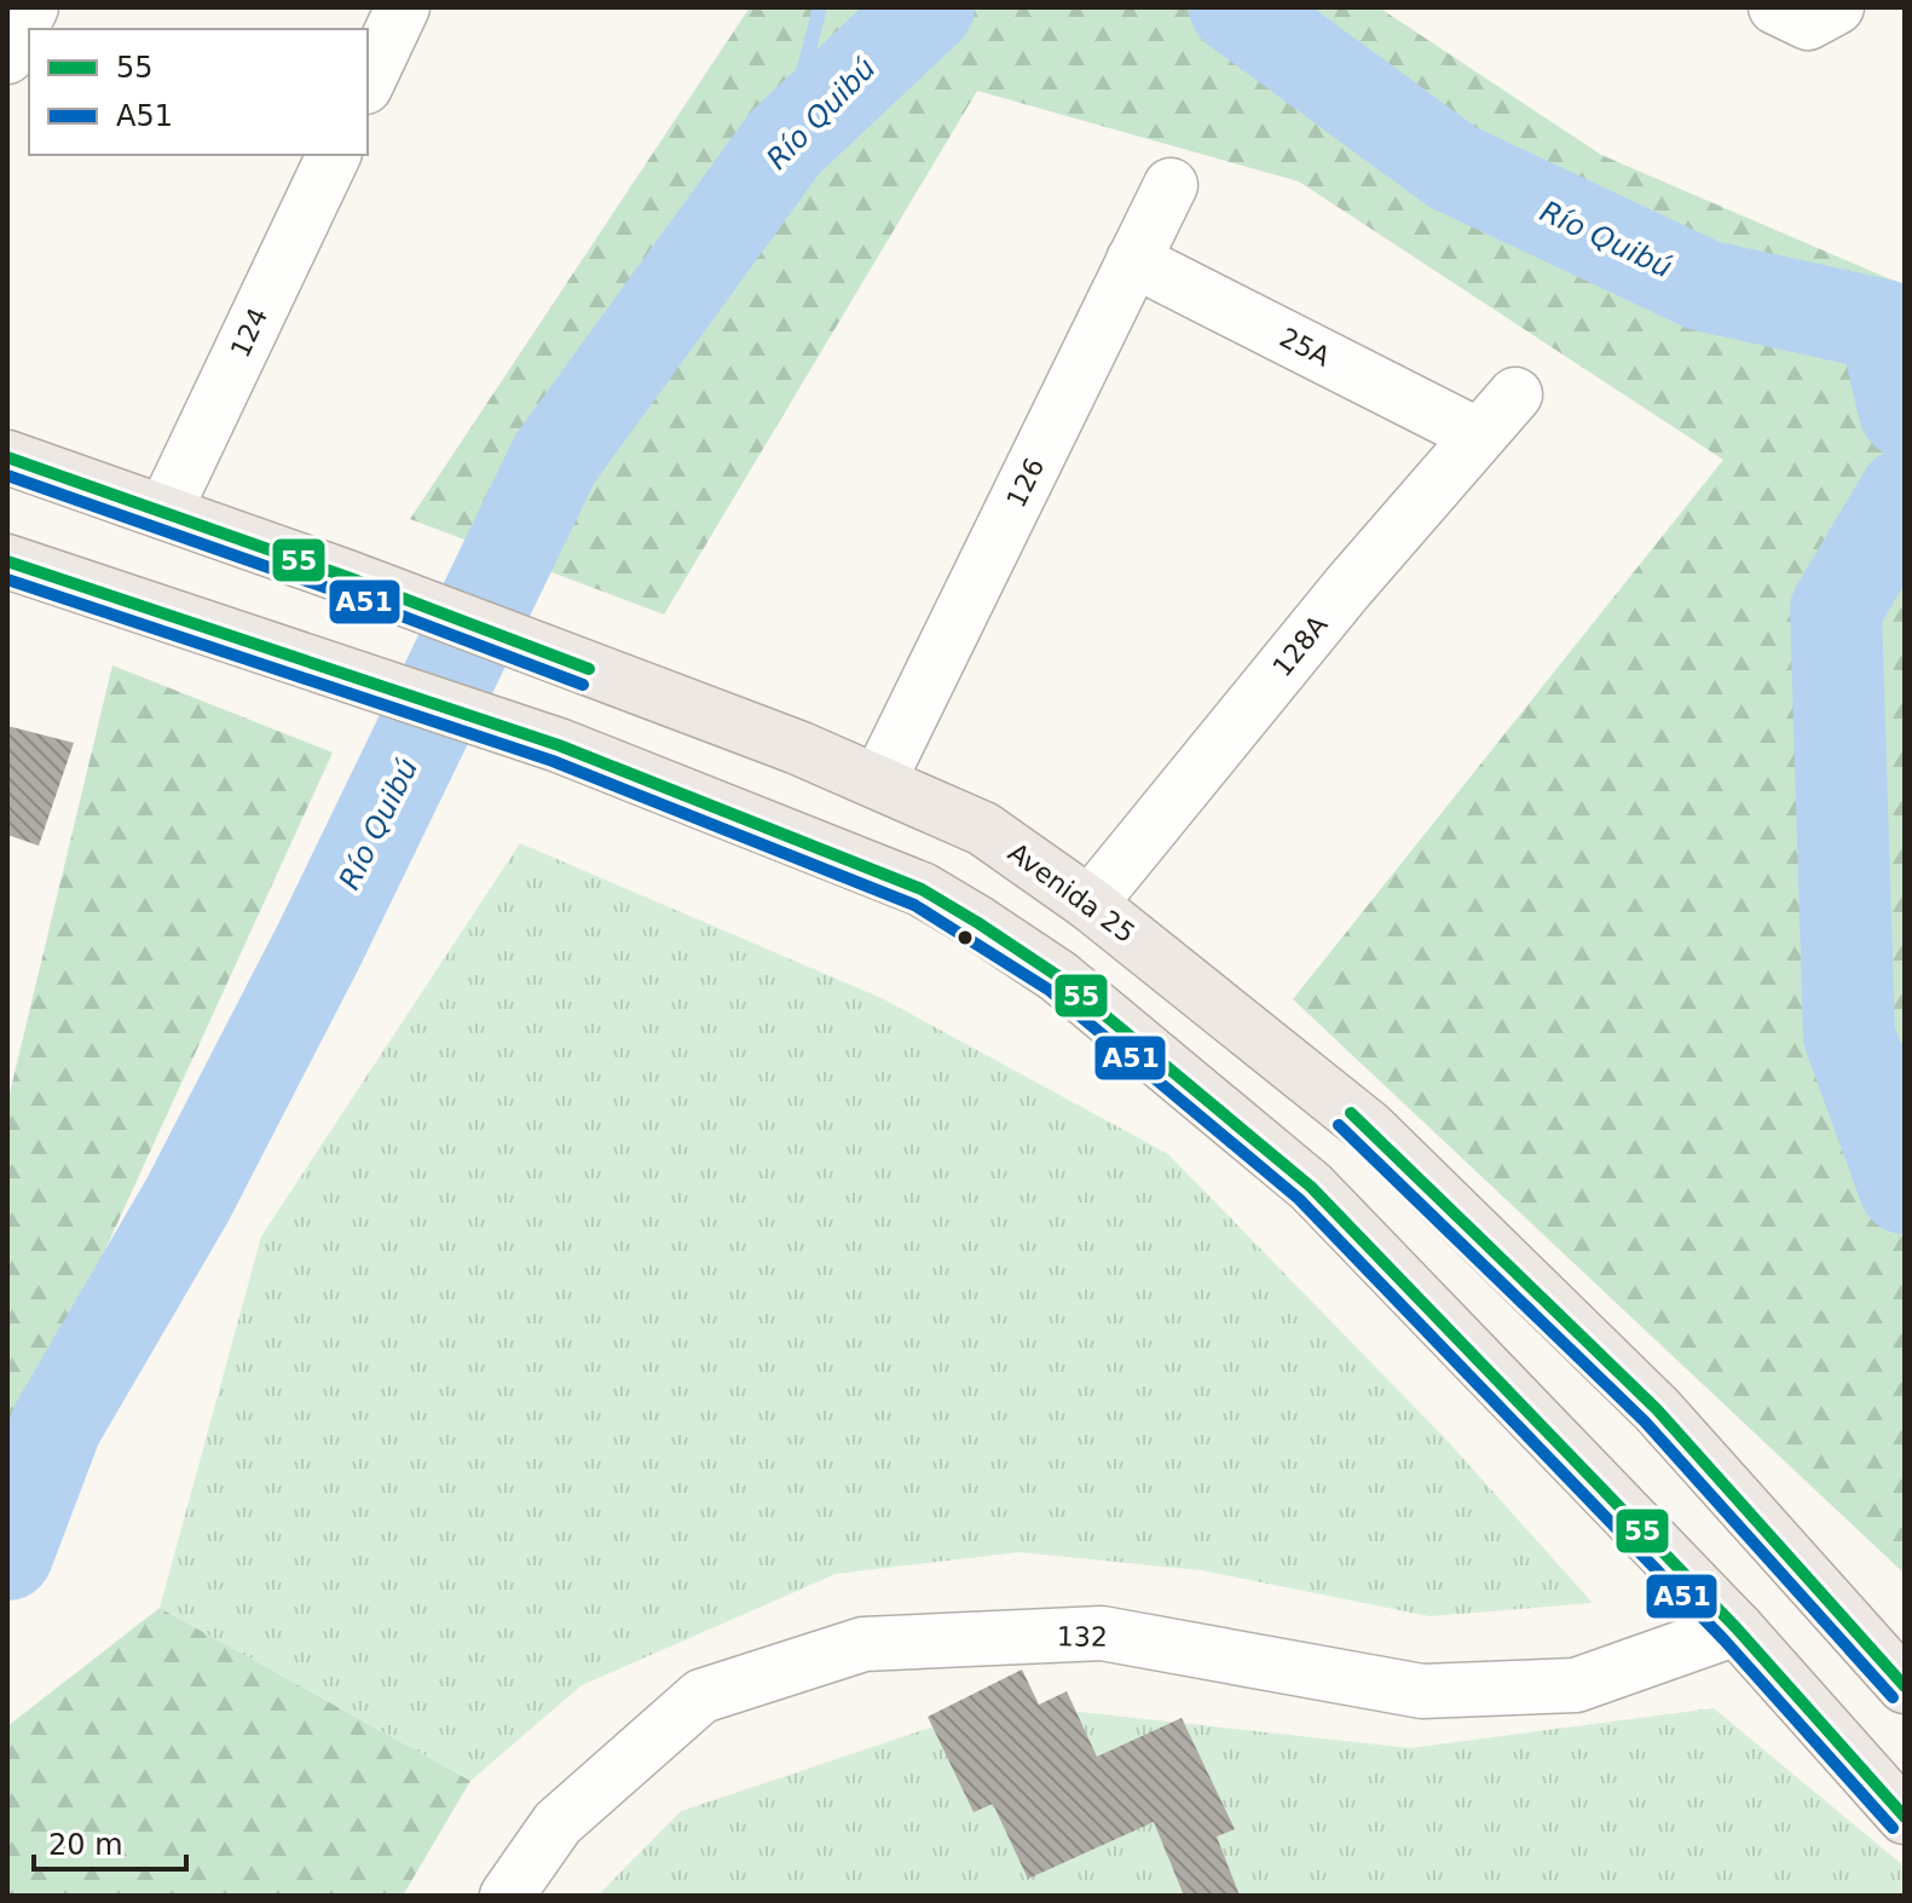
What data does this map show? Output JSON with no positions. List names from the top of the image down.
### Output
{
  "streets": {
    "main road": ["Avenida 25"],
    "street": [
      "124",
      "25A",
      "126",
      "128A",
      "132"
    ]
  },
  "crossings": [
    ["124", "Avenida 25"],
    ["25A", "126"],
    ["25A", "128A"],
    ["126", "Avenida 25"],
    ["128A", "Avenida 25"]
  ],
  "water": ["Río Quibú"],
  "lines": ["transit line 55", "transit line A51"],
  "legend": ["55", "A51"],
  "scale_bar": "20 m"
}
